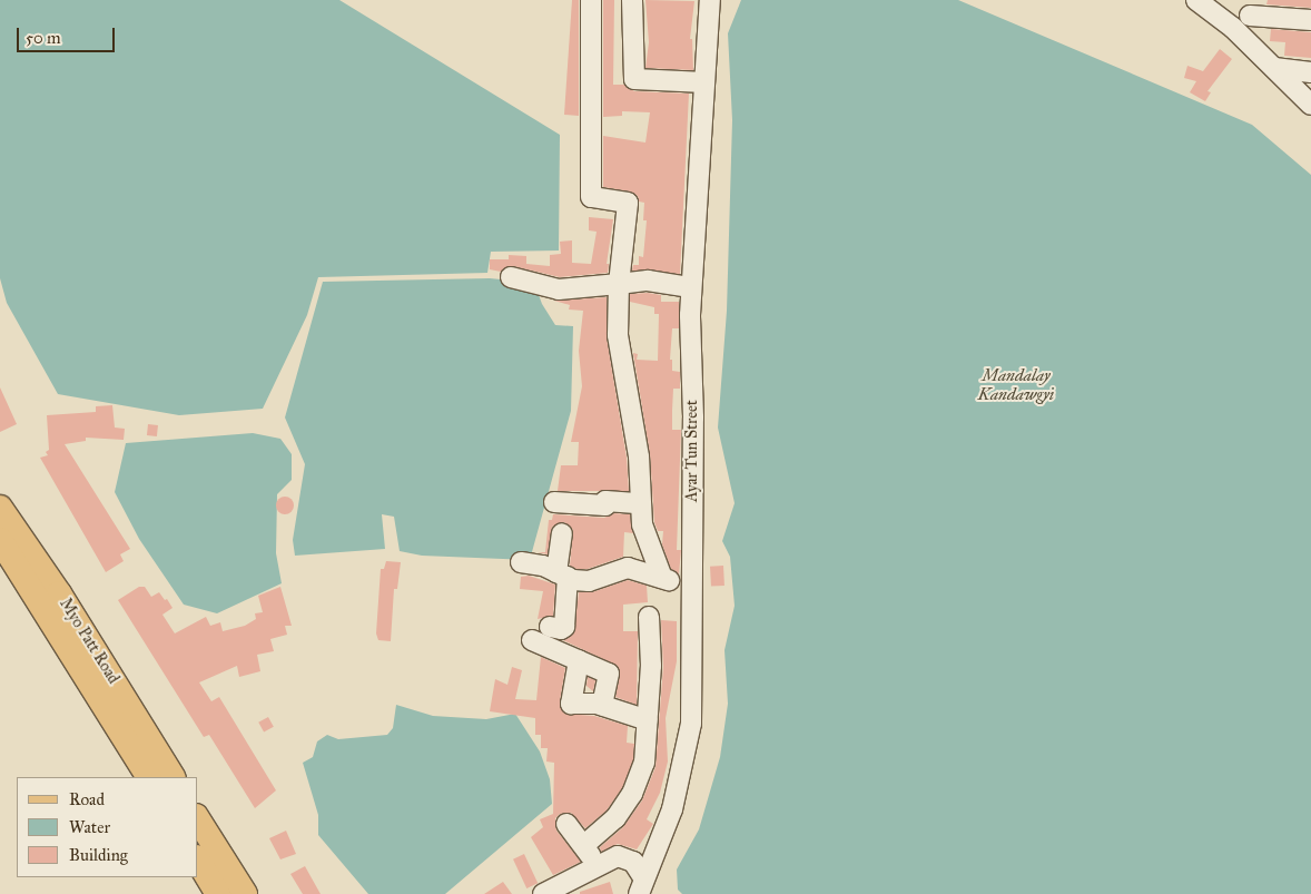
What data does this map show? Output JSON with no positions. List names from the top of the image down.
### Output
{
  "streets": {
    "main road": ["Myo Patt Road"],
    "street": ["Ayar Tun Street"]
  },
  "water": ["Mandalay Kandawgyi"],
  "legend": ["Road", "Water", "Building"],
  "scale_bar": "50 m"
}
